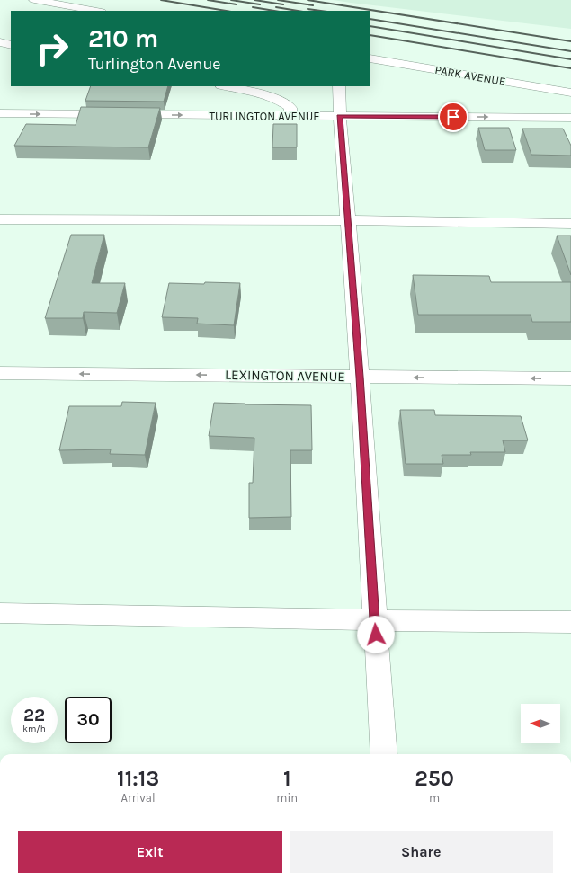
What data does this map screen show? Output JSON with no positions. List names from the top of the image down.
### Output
{
  "streets": {
    "street": ["PARK AVENUE", "TURLINGTON AVENUE", "LEXINGTON AVENUE"]
  },
  "north": "left",
  "page": {
    "turn": ["210 m", "Turlington Avenue"],
    "speed": "22 km/h",
    "limit": "30",
    "eta": [
      "11:13",
      "Arrival",
      "1",
      "min",
      "250",
      "m"
    ],
    "buttons": ["Exit", "Share"]
  }
}
